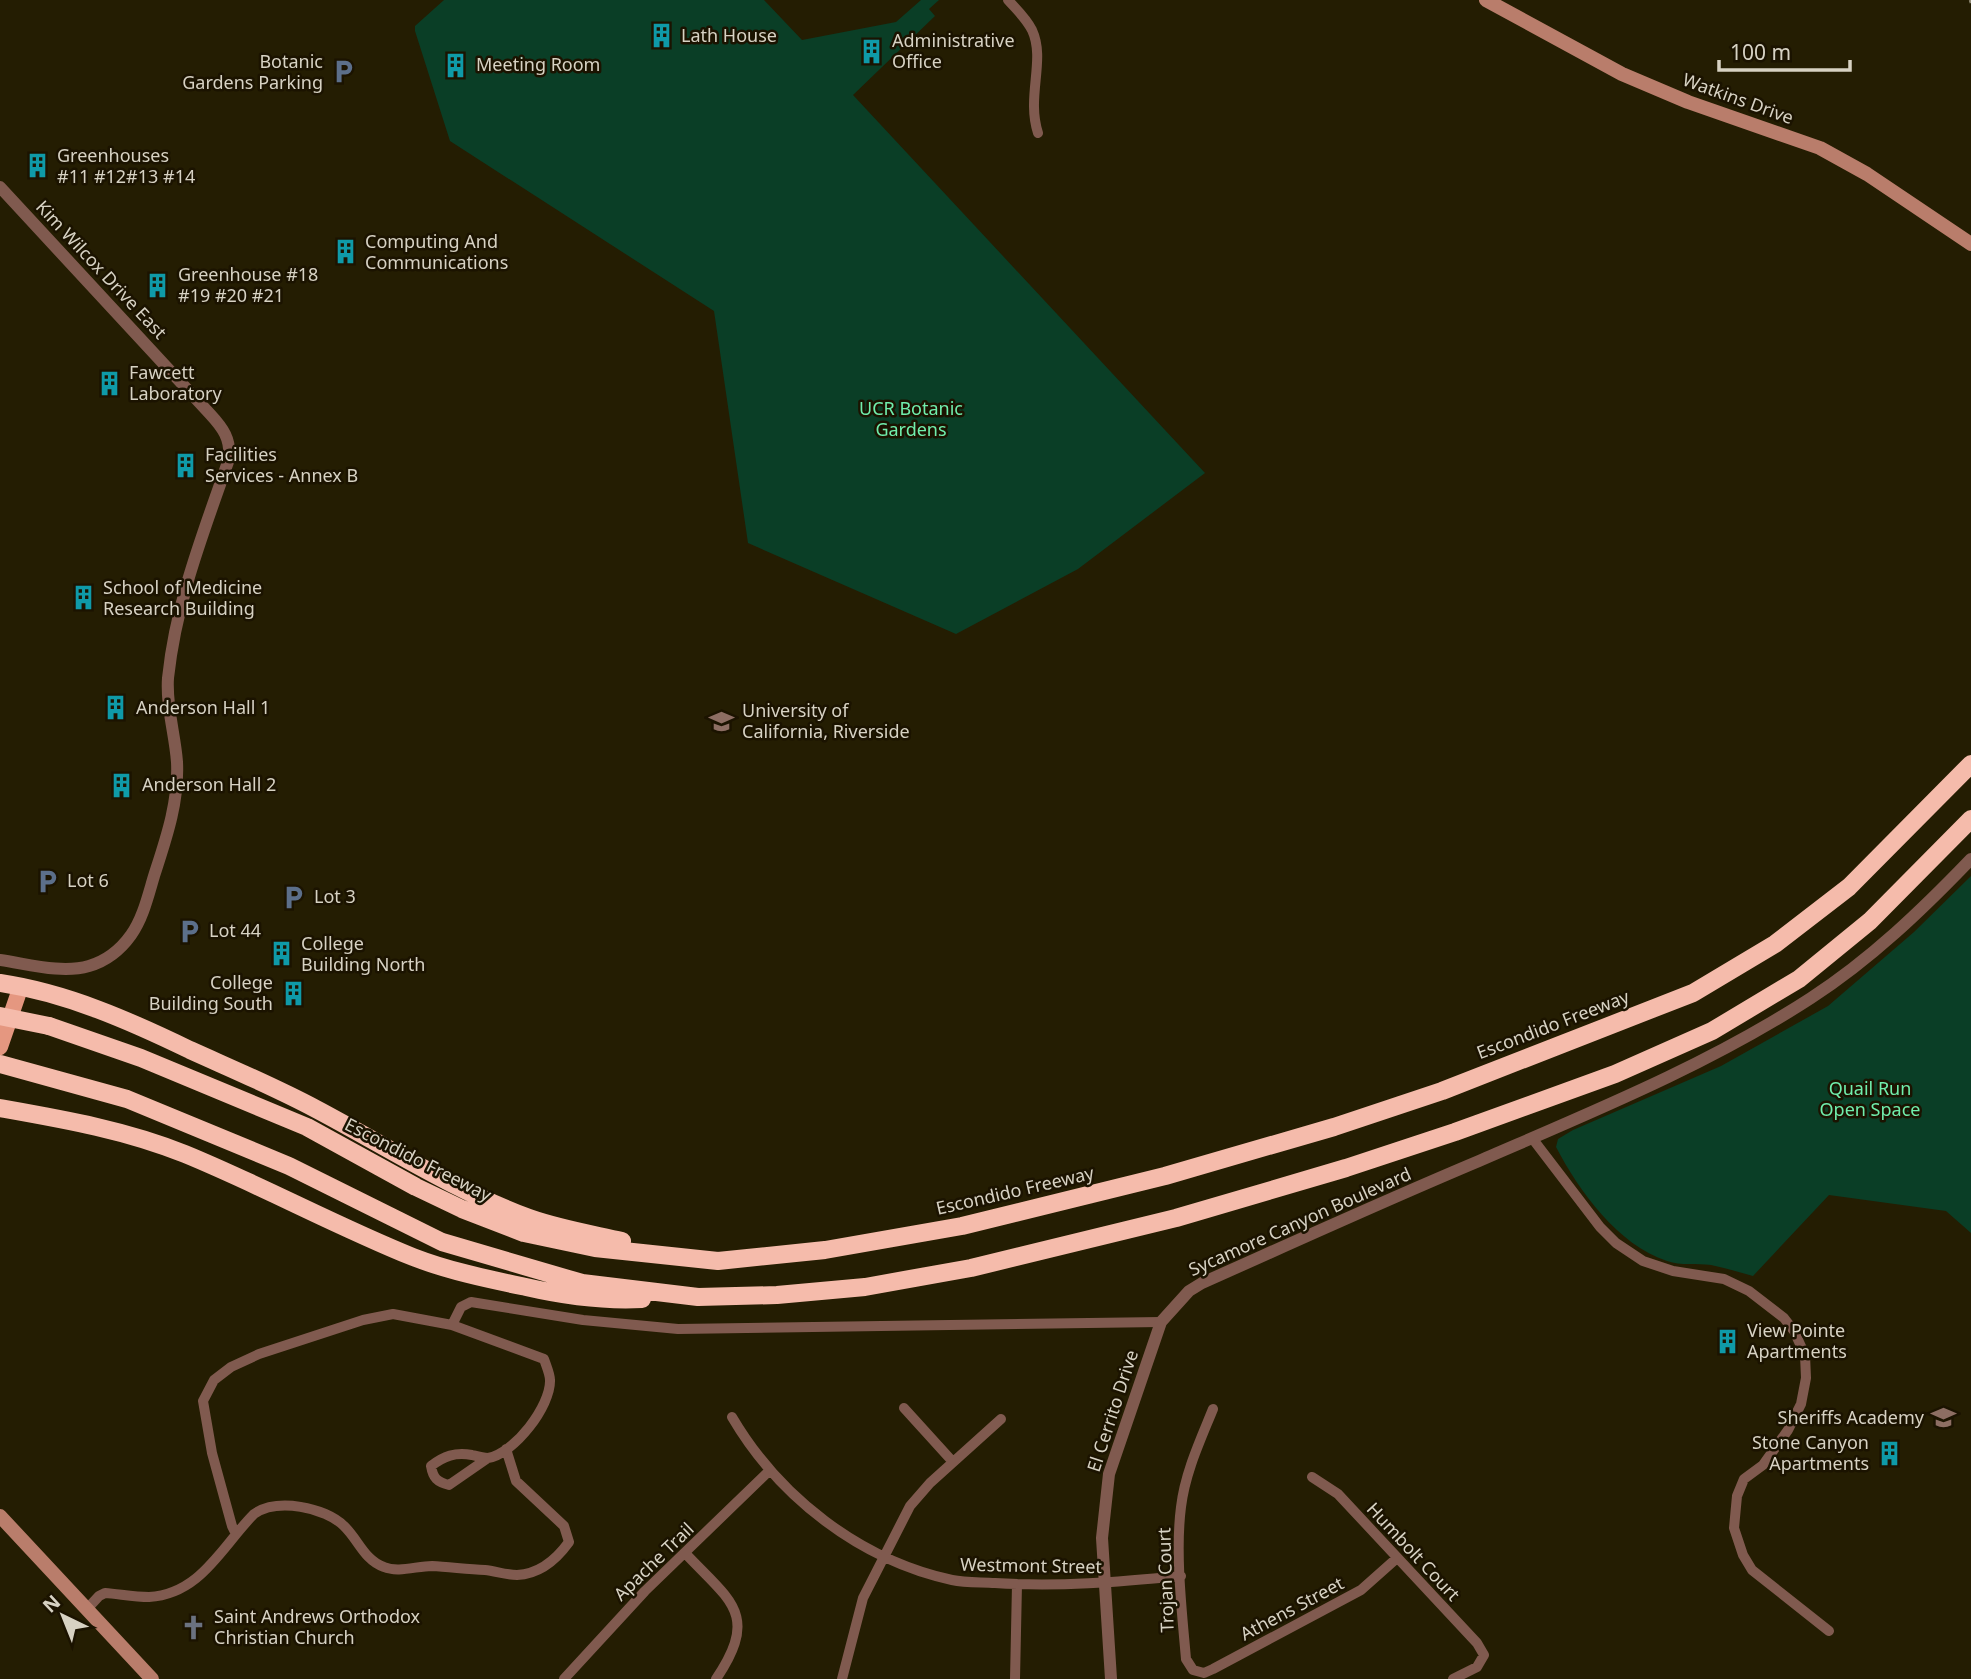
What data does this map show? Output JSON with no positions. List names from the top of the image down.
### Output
{
  "streets": {
    "highway": ["Escondido Freeway"],
    "main road": ["Watkins Drive"],
    "street": [
      "Kim Wilcox Drive East",
      "Sycamore Canyon Boulevard",
      "El Cerrito Drive",
      "Humbolt Court",
      "Apache Trail",
      "Westmont Street",
      "Trojan Court",
      "Athens Street"
    ]
  },
  "crossings": [
    ["Sycamore Canyon Boulevard", "El Cerrito Drive"],
    ["El Cerrito Drive", "Westmont Street"],
    ["Humbolt Court", "Athens Street"],
    ["Apache Trail", "Westmont Street"],
    ["Westmont Street", "Trojan Court"],
    ["Trojan Court", "Athens Street"]
  ],
  "parks": ["UCR Botanic Gardens", "Quail Run Open Space"],
  "places": {
    "building": [
      "Lath House",
      "Administrative Office",
      "Meeting Room",
      "Greenhouses #11 #12#13 #14",
      "Computing And Communications",
      "Greenhouse #18 #19 #20 #21",
      "Fawcett Laboratory",
      "Facilities Services - Annex B",
      "School of Medicine Research Building",
      "Anderson Hall 1",
      "Anderson Hall 2",
      "College Building North",
      "College Building South",
      "View Pointe Apartments",
      "Stone Canyon Apartments"
    ],
    "parking": [
      "Botanic Gardens Parking",
      "Lot 6",
      "Lot 3",
      "Lot 44"
    ],
    "school or university": ["University of California, Riverside", "Sheriffs Academy"],
    "church": ["Saint Andrews Orthodox Christian Church"]
  },
  "scale_bar": "100 m",
  "north": "top left"
}
